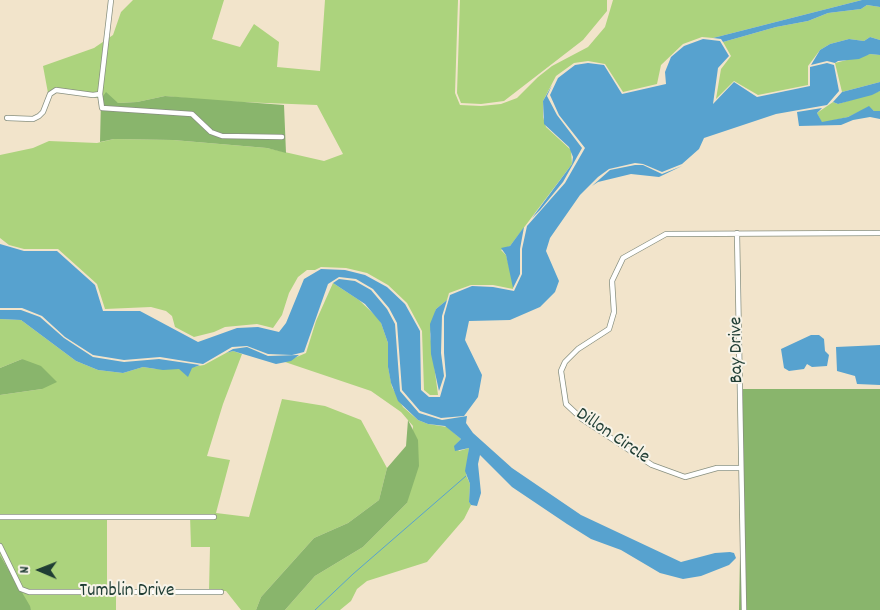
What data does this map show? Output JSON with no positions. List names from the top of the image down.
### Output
{
  "streets": {
    "street": ["Bay Drive", "Dillon Circle", "Tumblin Drive"]
  },
  "crossings": [
    ["Bay Drive", "Dillon Circle"]
  ],
  "north": "left"
}
